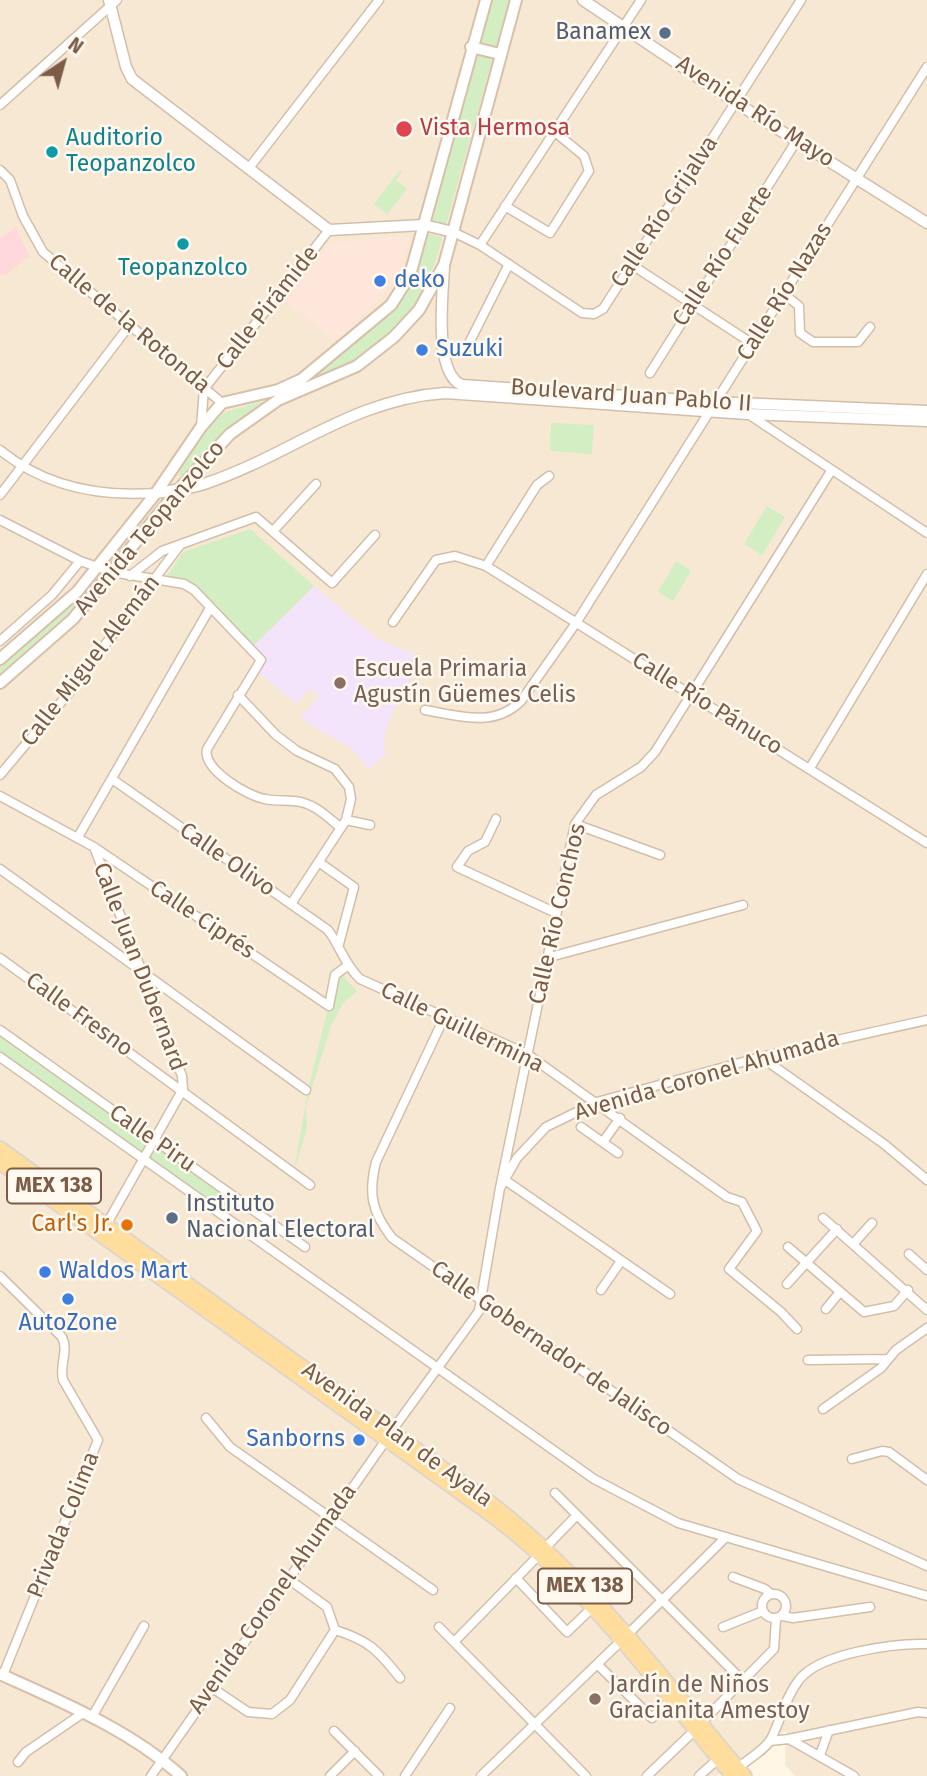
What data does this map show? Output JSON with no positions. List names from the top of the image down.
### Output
{
  "streets": {
    "main road": ["Avenida Teopanzolco", "MEX 138", "Avenida Plan de Ayala"],
    "street": [
      "Avenida Río Mayo",
      "Calle Río Grijalva",
      "Calle Río Fuerte",
      "Calle Río Nazas",
      "Calle Pirámide",
      "Calle de la Rotonda",
      "Boulevard Juan Pablo II",
      "Calle Miguel Alemán",
      "Calle Río Pánuco",
      "Calle Olivo",
      "Calle Río Conchos",
      "Calle Ciprés",
      "Calle Juan Dubernard",
      "Calle Fresno",
      "Calle Guillermina",
      "Avenida Coronel Ahumada",
      "Calle Piru",
      "Calle Gobernador de Jalisco",
      "Privada Colima"
    ]
  },
  "crossings": [
    ["Avenida Río Mayo", "Calle Río Grijalva"],
    ["Avenida Río Mayo", "Calle Río Fuerte"],
    ["Avenida Río Mayo", "Calle Río Nazas"],
    ["Calle Río Nazas", "Boulevard Juan Pablo II"],
    ["Calle Río Nazas", "Calle Río Pánuco"],
    ["Calle Pirámide", "Calle de la Rotonda"],
    ["Calle Pirámide", "Avenida Teopanzolco"],
    ["Calle de la Rotonda", "Avenida Teopanzolco"],
    ["Boulevard Juan Pablo II", "Avenida Teopanzolco"],
    ["Calle Río Pánuco", "Calle Río Conchos"],
    ["Calle Olivo", "Calle Juan Dubernard"],
    ["Calle Río Conchos", "Calle Guillermina"],
    ["Calle Río Conchos", "Avenida Coronel Ahumada"],
    ["Calle Ciprés", "Calle Juan Dubernard"],
    ["Calle Ciprés", "Calle Guillermina"],
    ["Calle Juan Dubernard", "Calle Fresno"],
    ["Calle Juan Dubernard", "Calle Piru"],
    ["Calle Juan Dubernard", "Avenida Plan de Ayala"],
    ["Calle Guillermina", "Avenida Coronel Ahumada"],
    ["Calle Guillermina", "Calle Gobernador de Jalisco"],
    ["Avenida Coronel Ahumada", "Calle Gobernador de Jalisco"],
    ["Avenida Coronel Ahumada", "Avenida Plan de Ayala"]
  ],
  "places": [
    "Banamex",
    "Vista Hermosa",
    "Auditorio Teopanzolco",
    "Teopanzolco",
    "deko",
    "Suzuki",
    "Escuela Primaria Agustín Güemes Celis",
    "Instituto Nacional Electoral",
    "Carl's Jr.",
    "Waldos Mart",
    "AutoZone",
    "Sanborns",
    "Jardín de Niños Gracianita Amestoy"
  ],
  "north": "top right"
}
